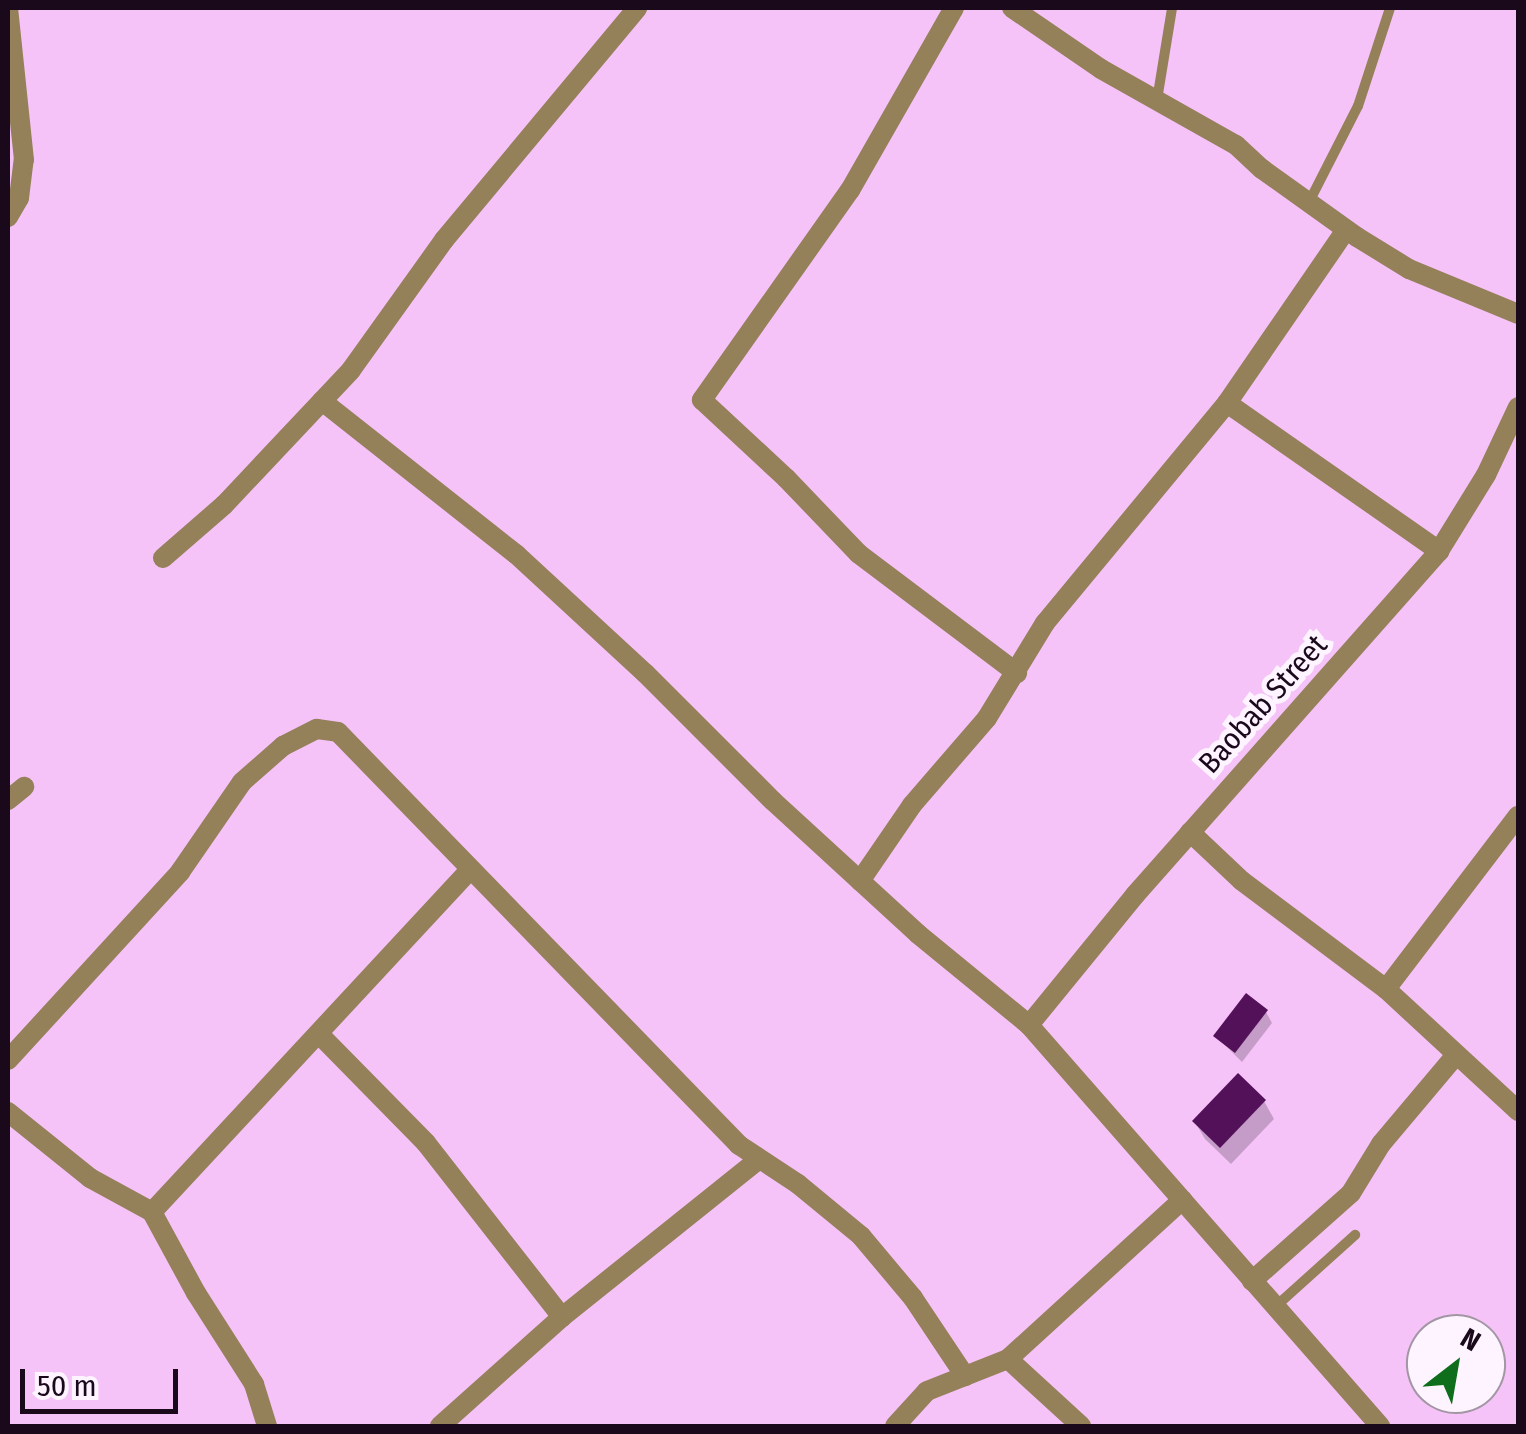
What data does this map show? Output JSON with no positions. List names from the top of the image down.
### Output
{
  "streets": {
    "street": ["Baobab Street"]
  },
  "scale_bar": "50 m",
  "north": "top right"
}
